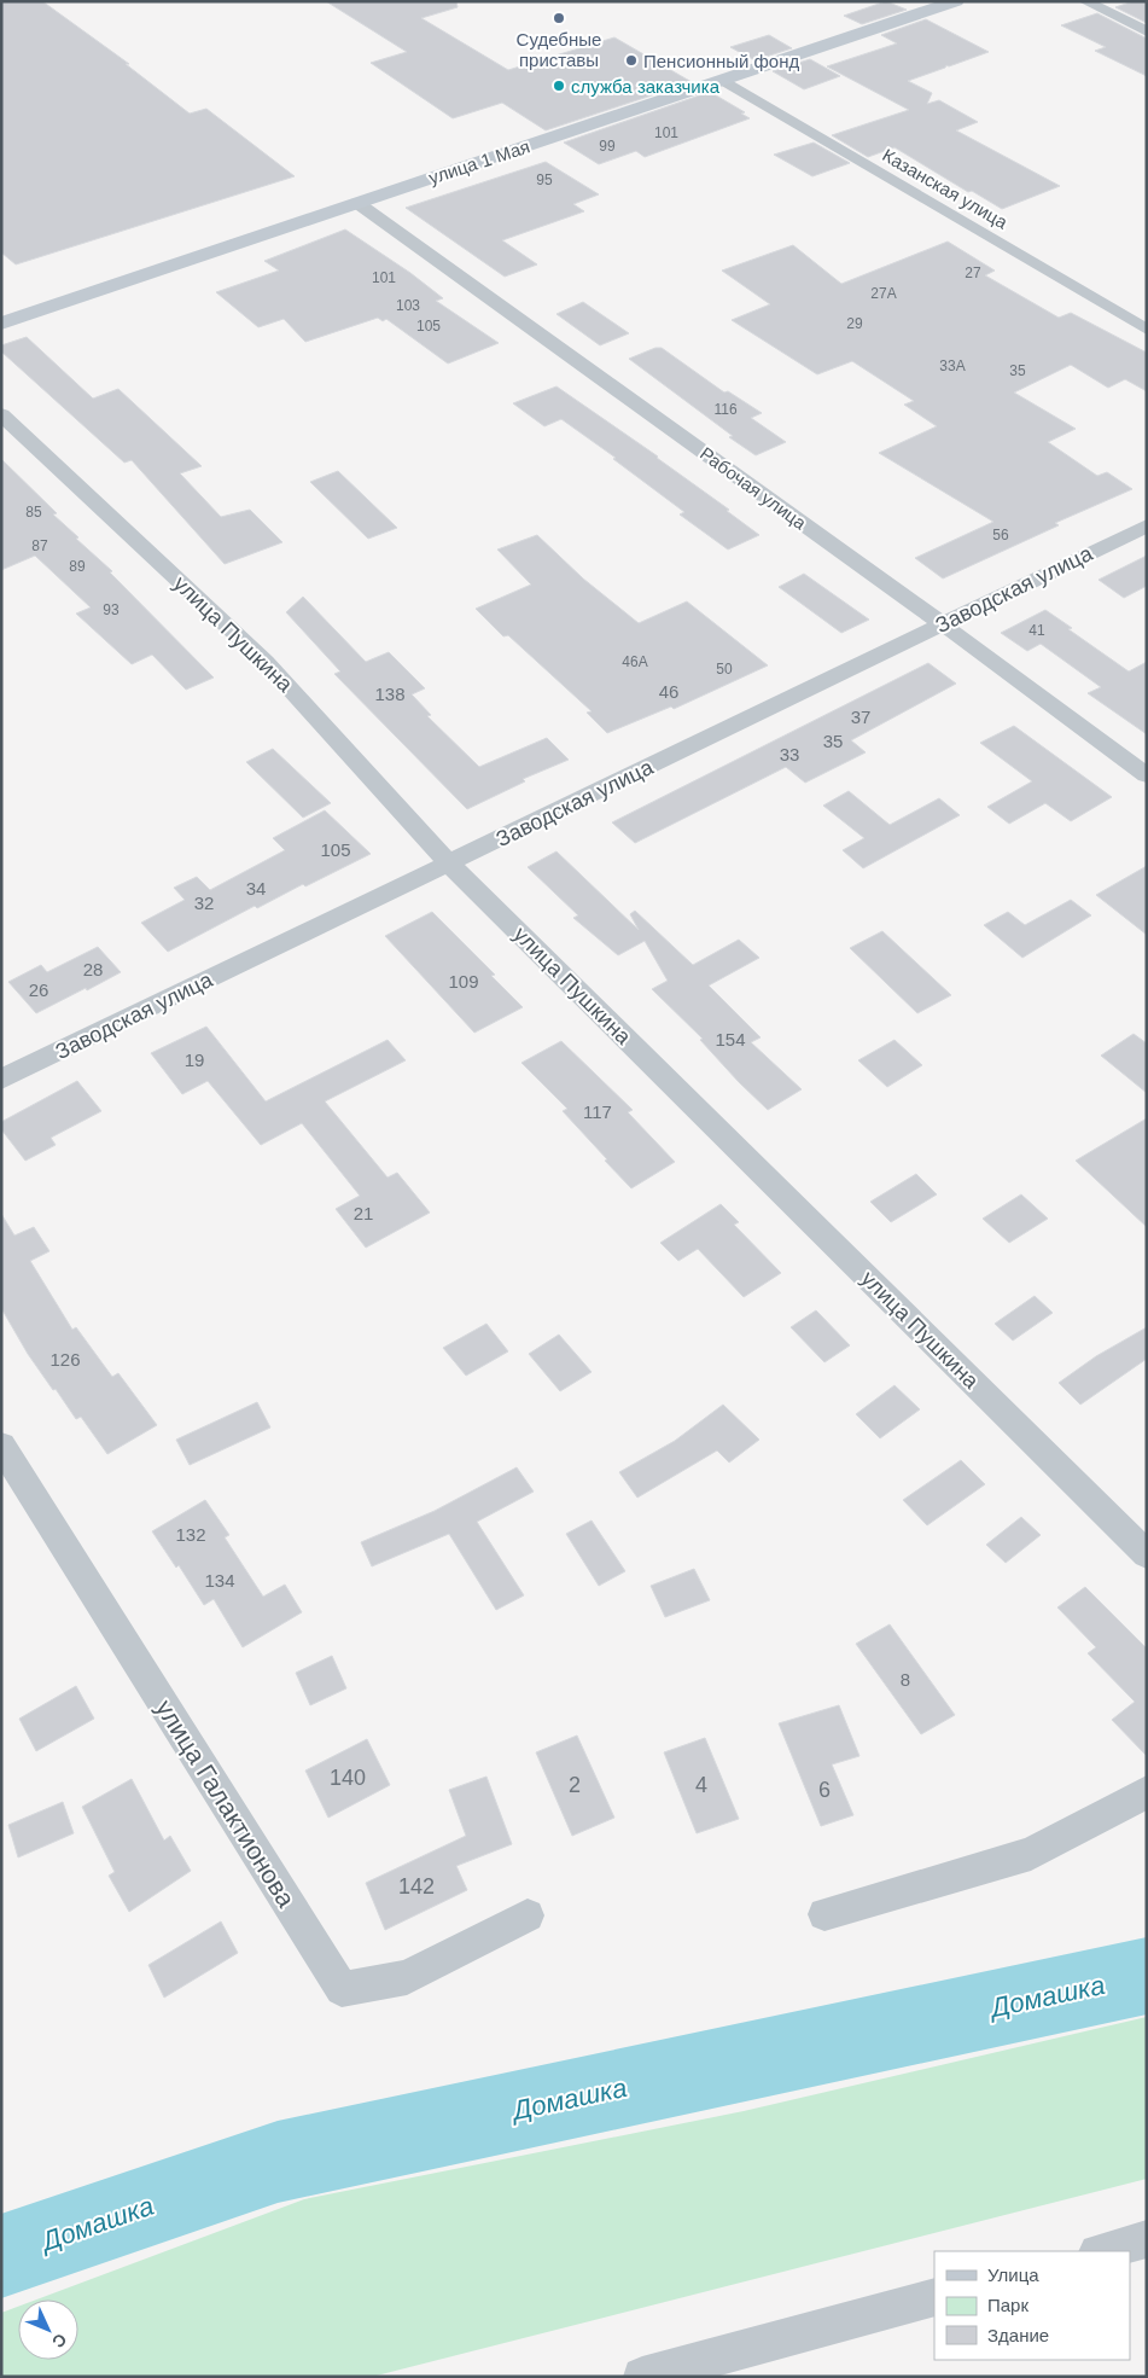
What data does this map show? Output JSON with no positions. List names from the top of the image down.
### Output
{
  "streets": {
    "main road": ["улица 1 Мая"],
    "street": [
      "Казанская улица",
      "Рабочая улица",
      "Заводская улица",
      "улица Пушкина",
      "улица Галактионова"
    ]
  },
  "crossings": [
    ["улица 1 Мая", "Казанская улица"],
    ["улица 1 Мая", "Рабочая улица"],
    ["Рабочая улица", "Заводская улица"],
    ["Заводская улица", "улица Пушкина"]
  ],
  "water": ["Домашка"],
  "places": ["Судебные приставы", "Пенсионный фонд", "служба заказчика"],
  "house_numbers": [
    "101",
    "99",
    "95",
    "27",
    "101",
    "27А",
    "103",
    "29",
    "105",
    "33А",
    "35",
    "116",
    "85",
    "56",
    "87",
    "89",
    "93",
    "41",
    "46А",
    "50",
    "46",
    "138",
    "37",
    "35",
    "33",
    "105",
    "34",
    "32",
    "28",
    "109",
    "26",
    "154",
    "19",
    "117",
    "21",
    "126",
    "132",
    "134",
    "8",
    "140",
    "2",
    "4",
    "6",
    "142"
  ],
  "legend": ["Улица", "Парк", "Здание"],
  "north": "bottom right"
}
